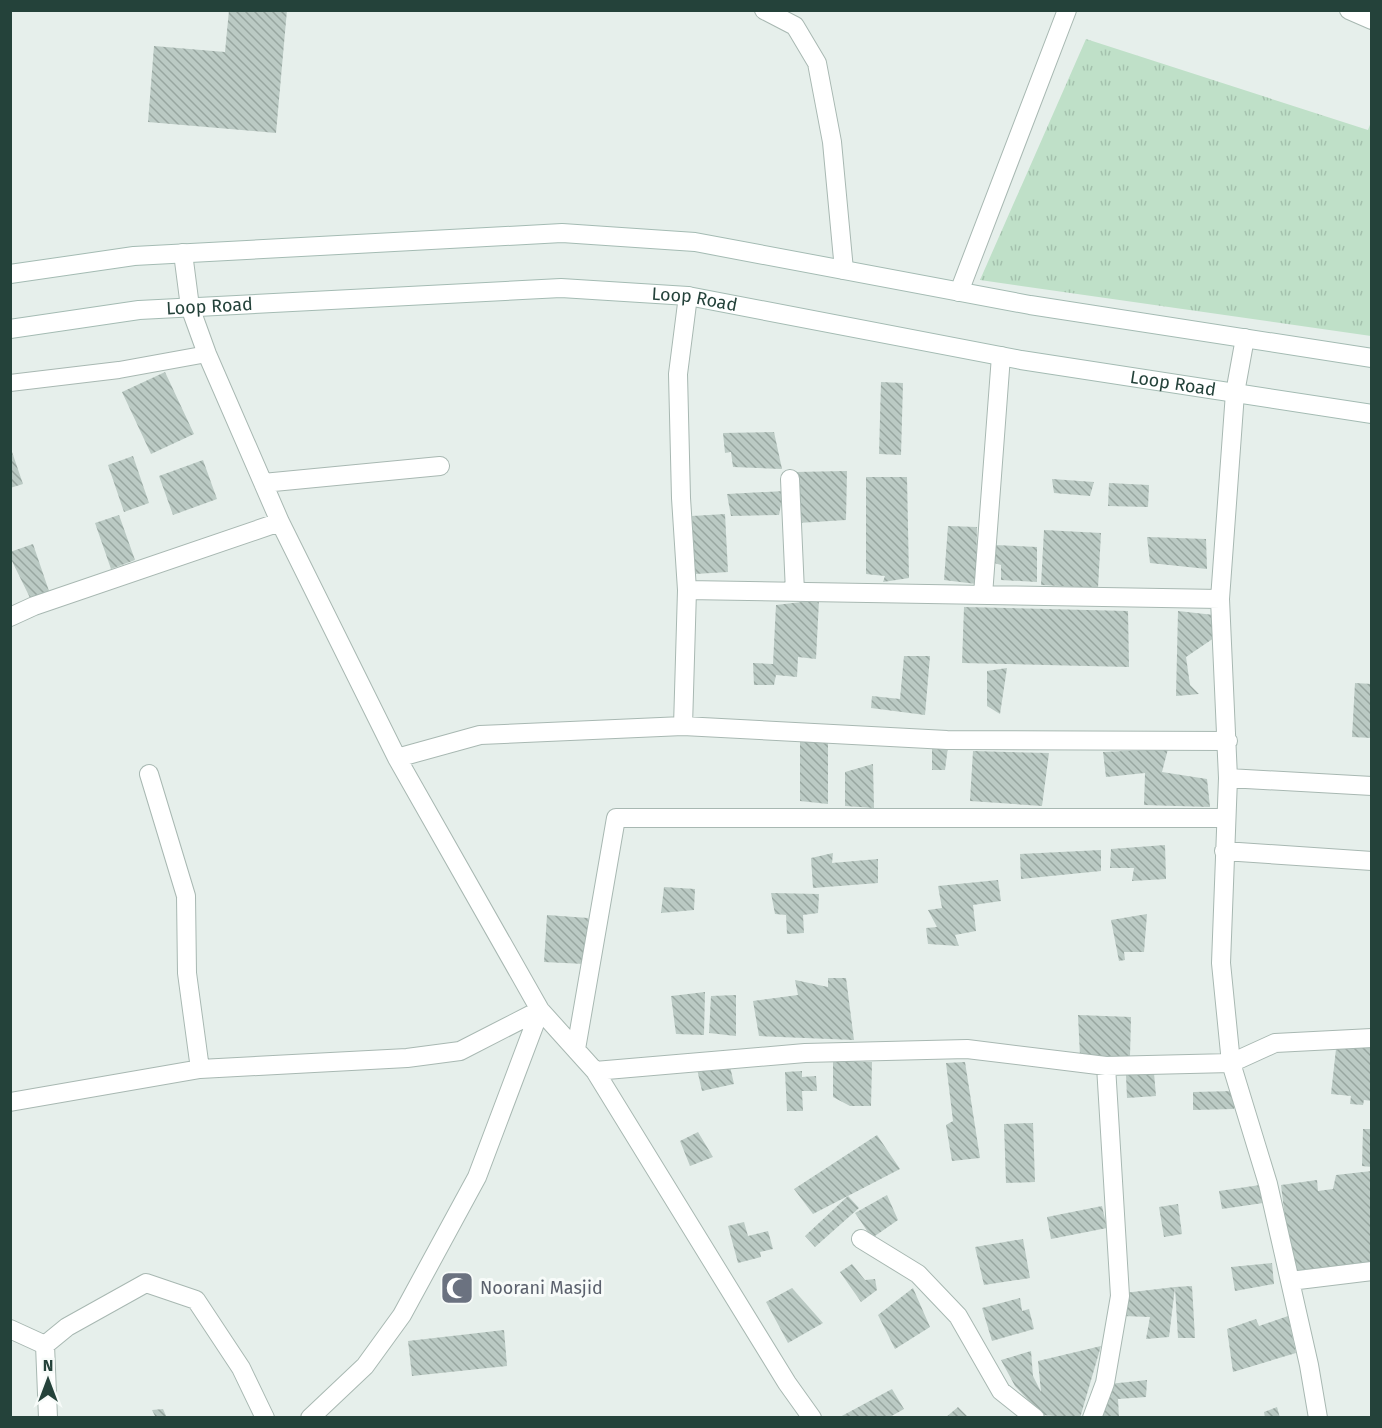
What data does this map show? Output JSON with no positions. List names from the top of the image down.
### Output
{
  "streets": {
    "street": ["Loop Road"]
  },
  "places": {
    "mosque": ["Noorani Masjid"]
  },
  "north": "top"
}
